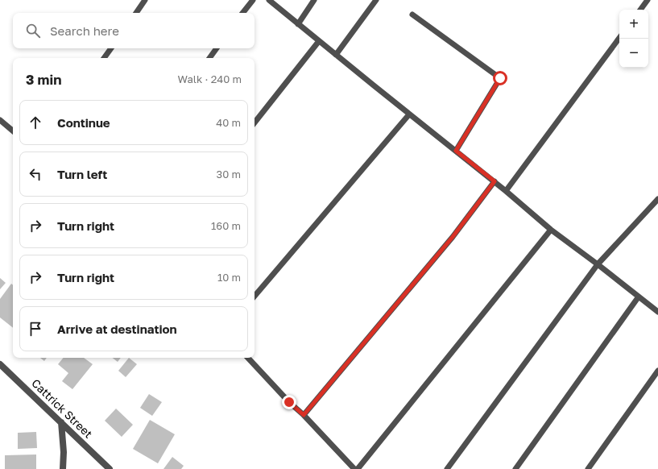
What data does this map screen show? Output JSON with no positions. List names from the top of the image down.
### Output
{
  "streets": {
    "street": ["Cattrick Street"]
  },
  "page": {
    "map_buttons": ["+", "−"],
    "search": "Search here",
    "heading": ["3 min", "Walk · 240 m"],
    "list": [
      ["Continue", "40 m"],
      ["Turn left", "30 m"],
      ["Turn right", "160 m"],
      ["Turn right", "10 m"],
      "Arrive at destination"
    ]
  }
}
